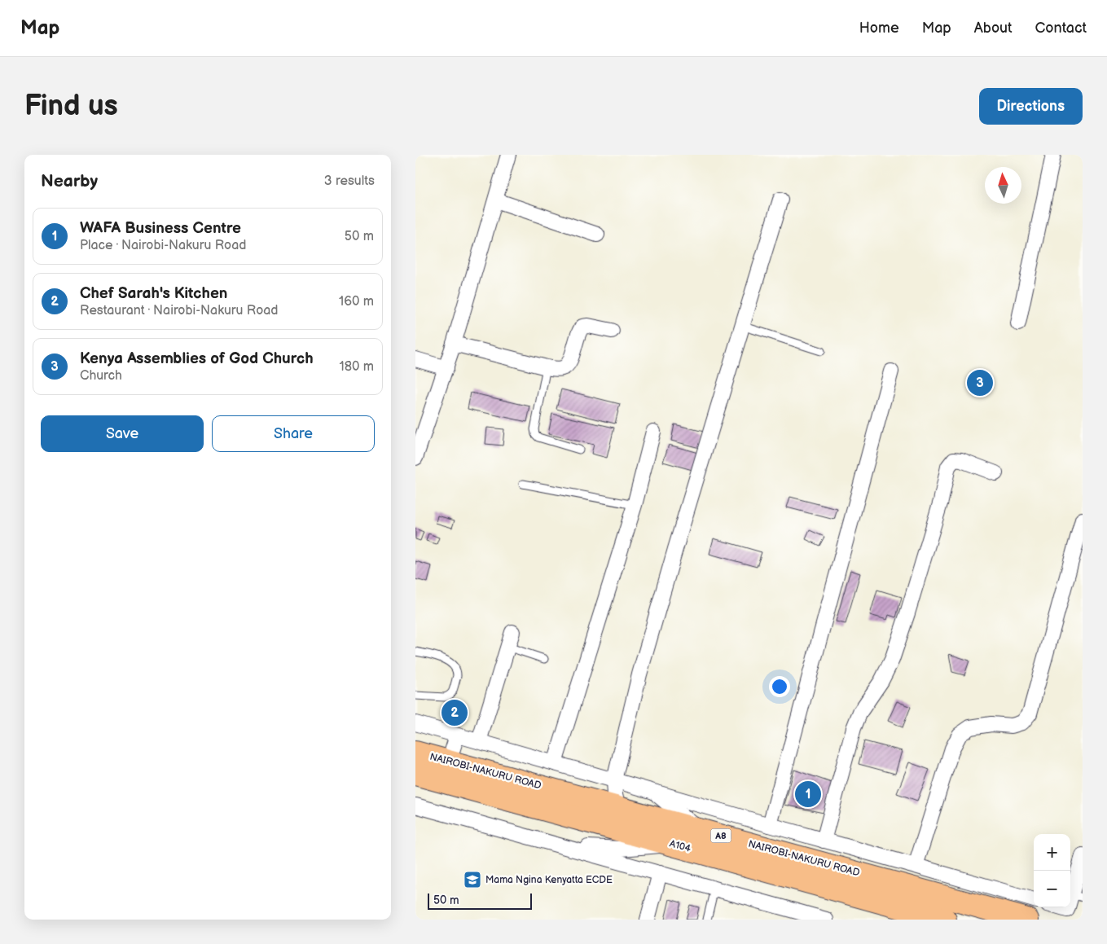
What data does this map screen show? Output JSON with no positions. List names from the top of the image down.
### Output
{
  "streets": {
    "highway": ["NAIROBI-NAKURU ROAD", "A8", "A104"]
  },
  "places": {
    "school or university": ["Mama Ngina Kenyatta ECDE"]
  },
  "scale_bar": "50 m",
  "north": "top",
  "page": {
    "header": "Map",
    "nav": [
      "Home",
      "Map",
      "About",
      "Contact"
    ],
    "buttons": [
      "Directions",
      ["Save", "Share"]
    ],
    "title": "Find us",
    "heading": ["Nearby", "3 results"],
    "list": [
      {
        "mark": "1",
        "name": "WAFA Business Centre",
        "note": "Place · Nairobi-Nakuru Road",
        "value": "50 m"
      },
      {
        "mark": "2",
        "name": "Chef Sarah's Kitchen",
        "note": "Restaurant · Nairobi-Nakuru Road",
        "value": "160 m"
      },
      {
        "mark": "3",
        "name": "Kenya Assemblies of God Church",
        "note": "Church",
        "value": "180 m"
      }
    ],
    "pins": ["3", "2", "1"],
    "map_buttons": ["+", "−"],
    "scale": "50 m"
  }
}
